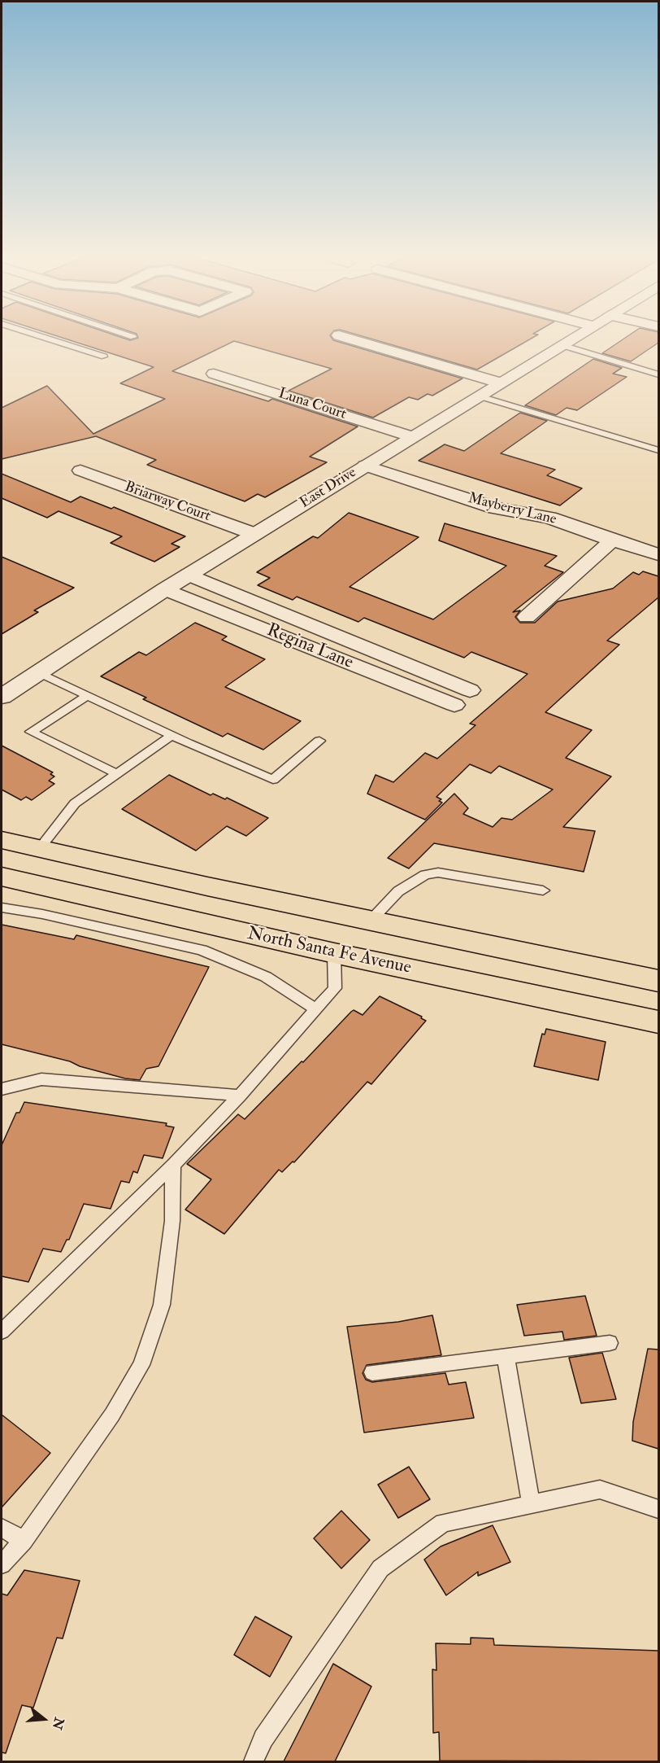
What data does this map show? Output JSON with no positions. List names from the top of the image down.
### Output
{
  "streets": {
    "main road": ["North Santa Fe Avenue"],
    "street": [
      "Luna Court",
      "East Drive",
      "Briarway Court",
      "Mayberry Lane",
      "Regina Lane"
    ]
  },
  "crossings": [
    ["Luna Court", "East Drive"],
    ["East Drive", "Briarway Court"],
    ["East Drive", "Mayberry Lane"],
    ["East Drive", "Regina Lane"]
  ],
  "north": "right"
}
